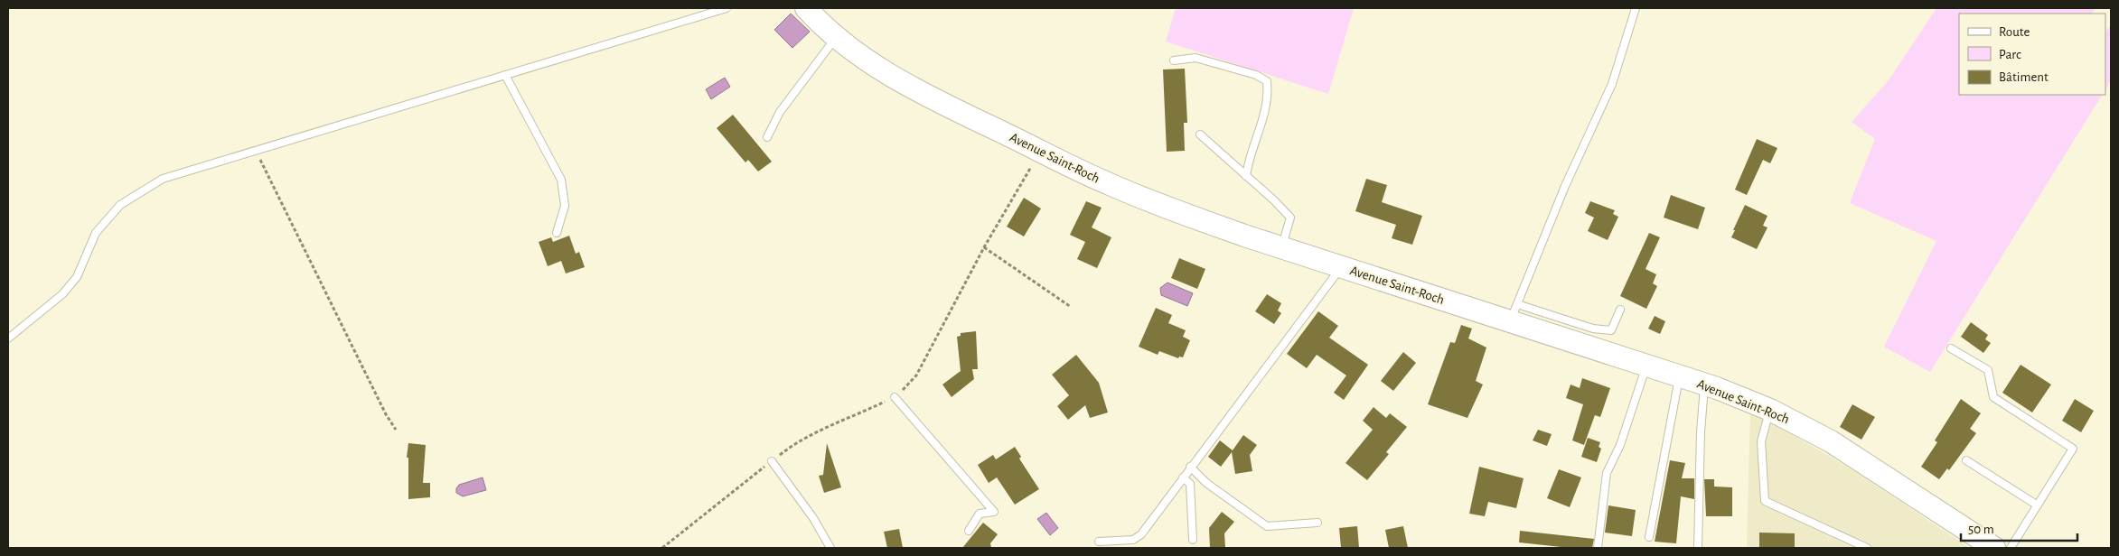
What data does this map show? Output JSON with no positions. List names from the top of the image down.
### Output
{
  "streets": {
    "main road": ["Avenue Saint-Roch"]
  },
  "legend": ["Route", "Parc", "Bâtiment"],
  "scale_bar": "50 m"
}
